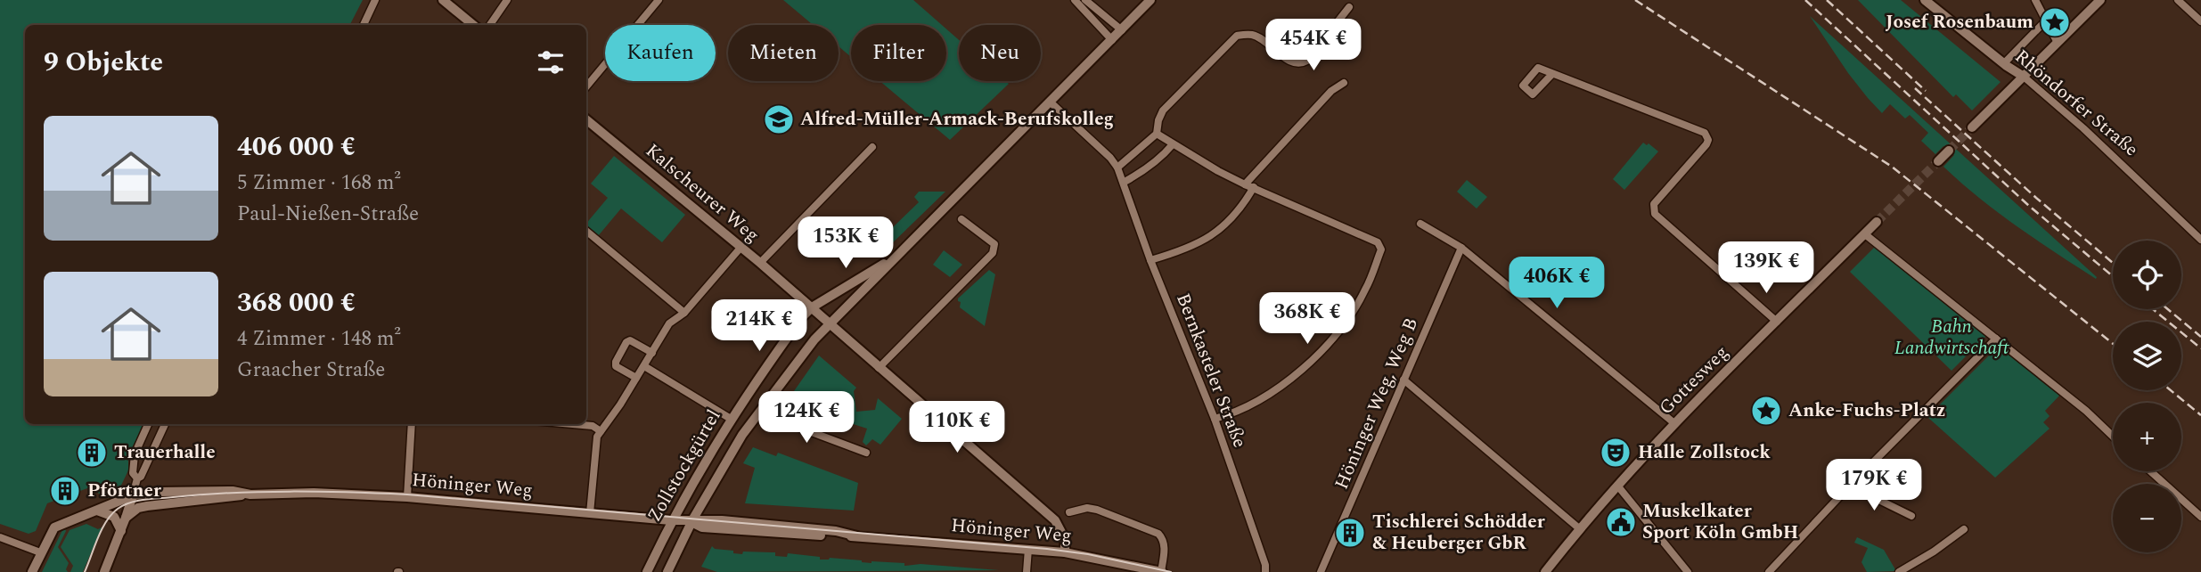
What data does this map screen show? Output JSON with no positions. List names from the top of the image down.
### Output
{
  "streets": {
    "street": [
      "Rhöndorfer Straße",
      "Kalscheurer Weg",
      "Bernkasteler Straße",
      "Gottesweg",
      "Höninger Weg, Weg B",
      "Zollstockgürtel",
      "Höninger Weg"
    ]
  },
  "crossings": [
    ["Kalscheurer Weg", "Zollstockgürtel"],
    ["Kalscheurer Weg", "Höninger Weg"],
    ["Bernkasteler Straße", "Zollstockgürtel"],
    ["Zollstockgürtel", "Höninger Weg"]
  ],
  "parks": ["Bahn Landwirtschaft"],
  "places": {
    "place": ["Josef Rosenbaum", "Anke-Fuchs-Platz"],
    "school or university": ["Alfred-Müller-Armack-Berufskolleg"],
    "building": ["Trauerhalle", "Pförtner", "Tischlerei Schödder & Heuberger GbR"],
    "theatre": ["Halle Zollstock"],
    "public building": ["Muskelkater Sport Köln GmbH"]
  },
  "page": {
    "price": [
      "454K €",
      "153K €",
      "139K €",
      "406K €",
      "368K €",
      "214K €",
      "124K €",
      "110K €",
      "179K €"
    ],
    "chip": [
      "Kaufen",
      "Mieten",
      "Filter",
      "Neu"
    ],
    "heading": "9 Objekte",
    "list": [
      {
        "name": "406 000 €",
        "note": "5 Zimmer · 168 m² · Paul-Nießen-Straße"
      },
      {
        "name": "368 000 €",
        "note": "4 Zimmer · 148 m² · Graacher Straße"
      }
    ],
    "map_buttons": ["+", "−"]
  }
}
